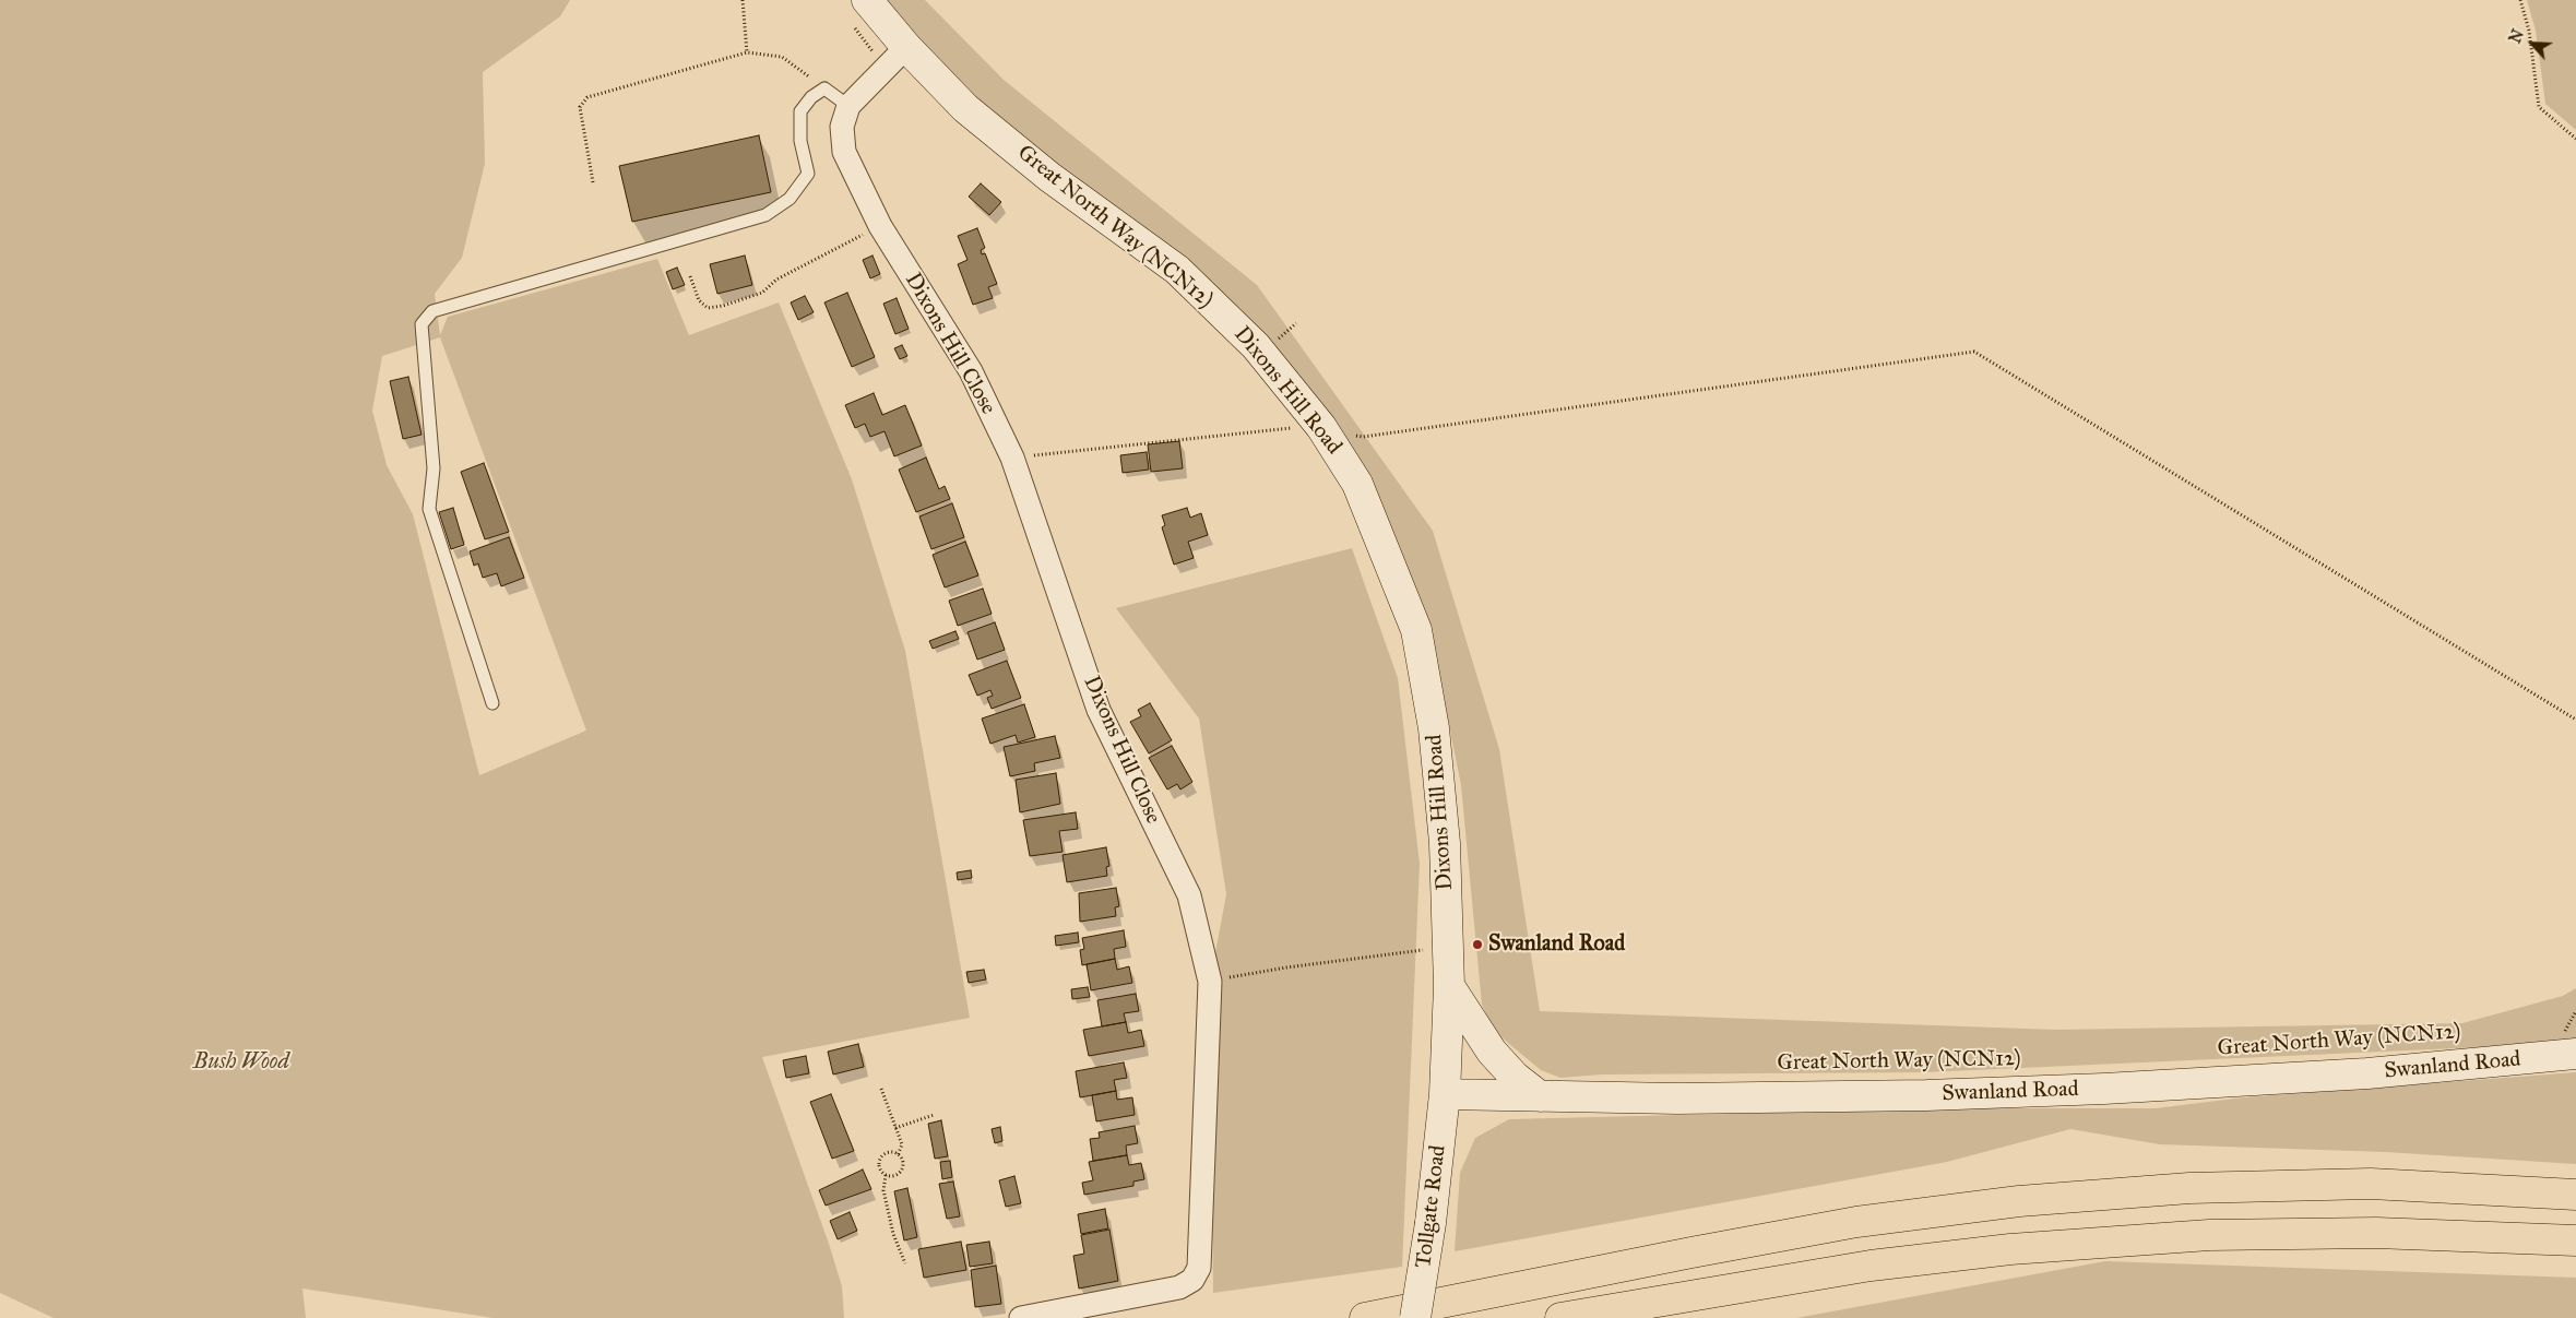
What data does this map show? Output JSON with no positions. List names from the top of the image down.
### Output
{
  "streets": {
    "street": [
      "Dixons Hill Close",
      "Dixons Hill Road",
      "Swanland Road",
      "Tollgate Road"
    ]
  },
  "crossings": [
    ["Dixons Hill Road", "Swanland Road"],
    ["Dixons Hill Road", "Tollgate Road"],
    ["Swanland Road", "Tollgate Road"]
  ],
  "parks": ["Bush Wood"],
  "places": ["Swanland Road"],
  "north": "top left"
}
